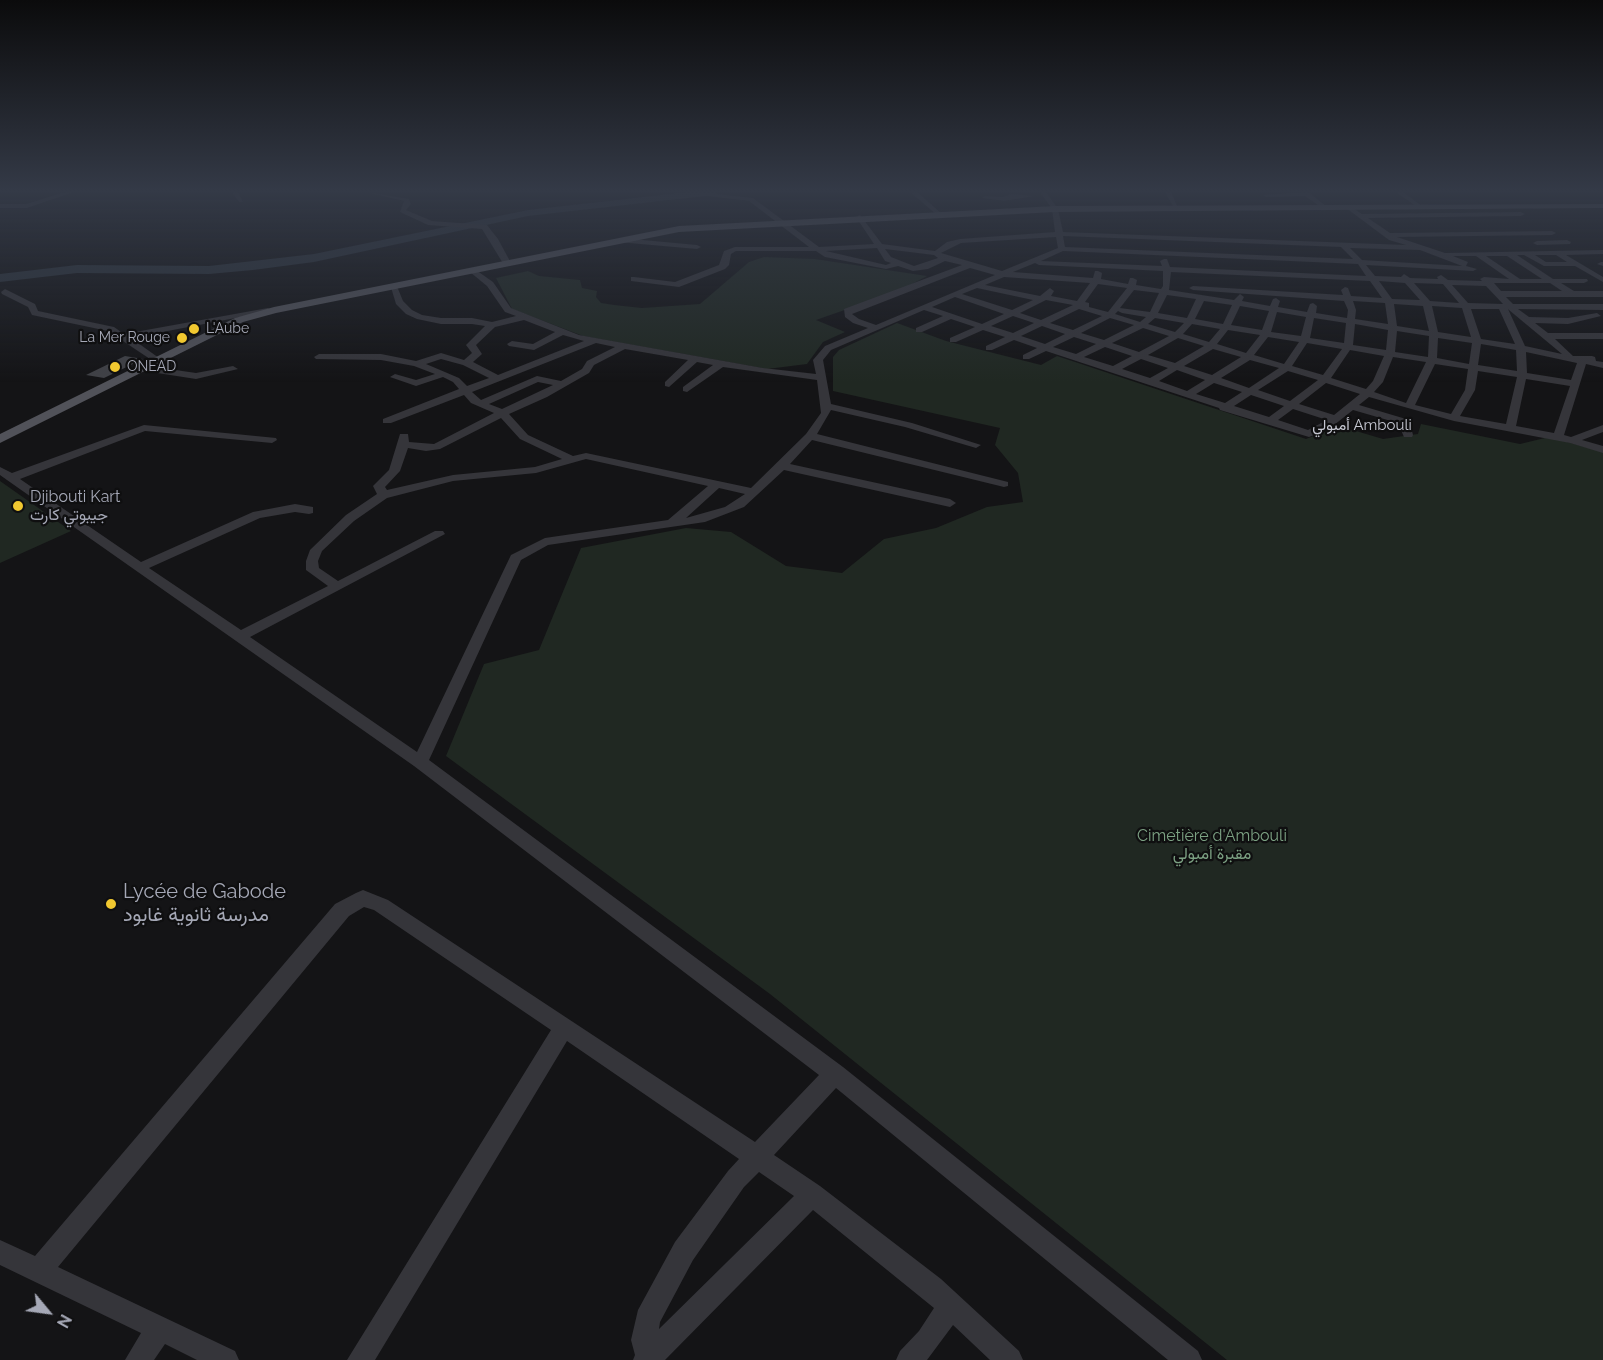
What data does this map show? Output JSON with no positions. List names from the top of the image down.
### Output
{
  "districts": ["أمبولي Ambouli"],
  "parks": ["Cimetière d'Ambouli مقبرة أمبولي"],
  "places": [
    "L'Aube",
    "La Mer Rouge",
    "ONEAD",
    "Djibouti Kart جيبوتي كارت",
    "Lycée de Gabode مدرسة ثانوية غابود"
  ],
  "north": "bottom right"
}
